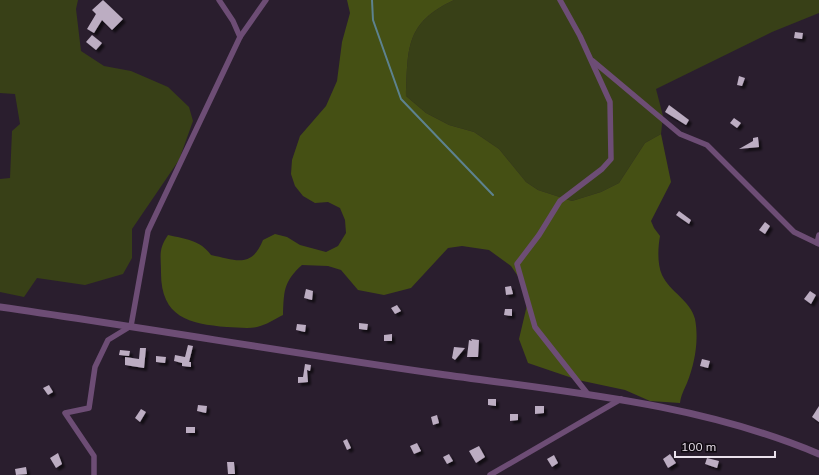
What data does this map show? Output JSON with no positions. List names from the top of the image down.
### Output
{
  "scale_bar": "100 m"
}
